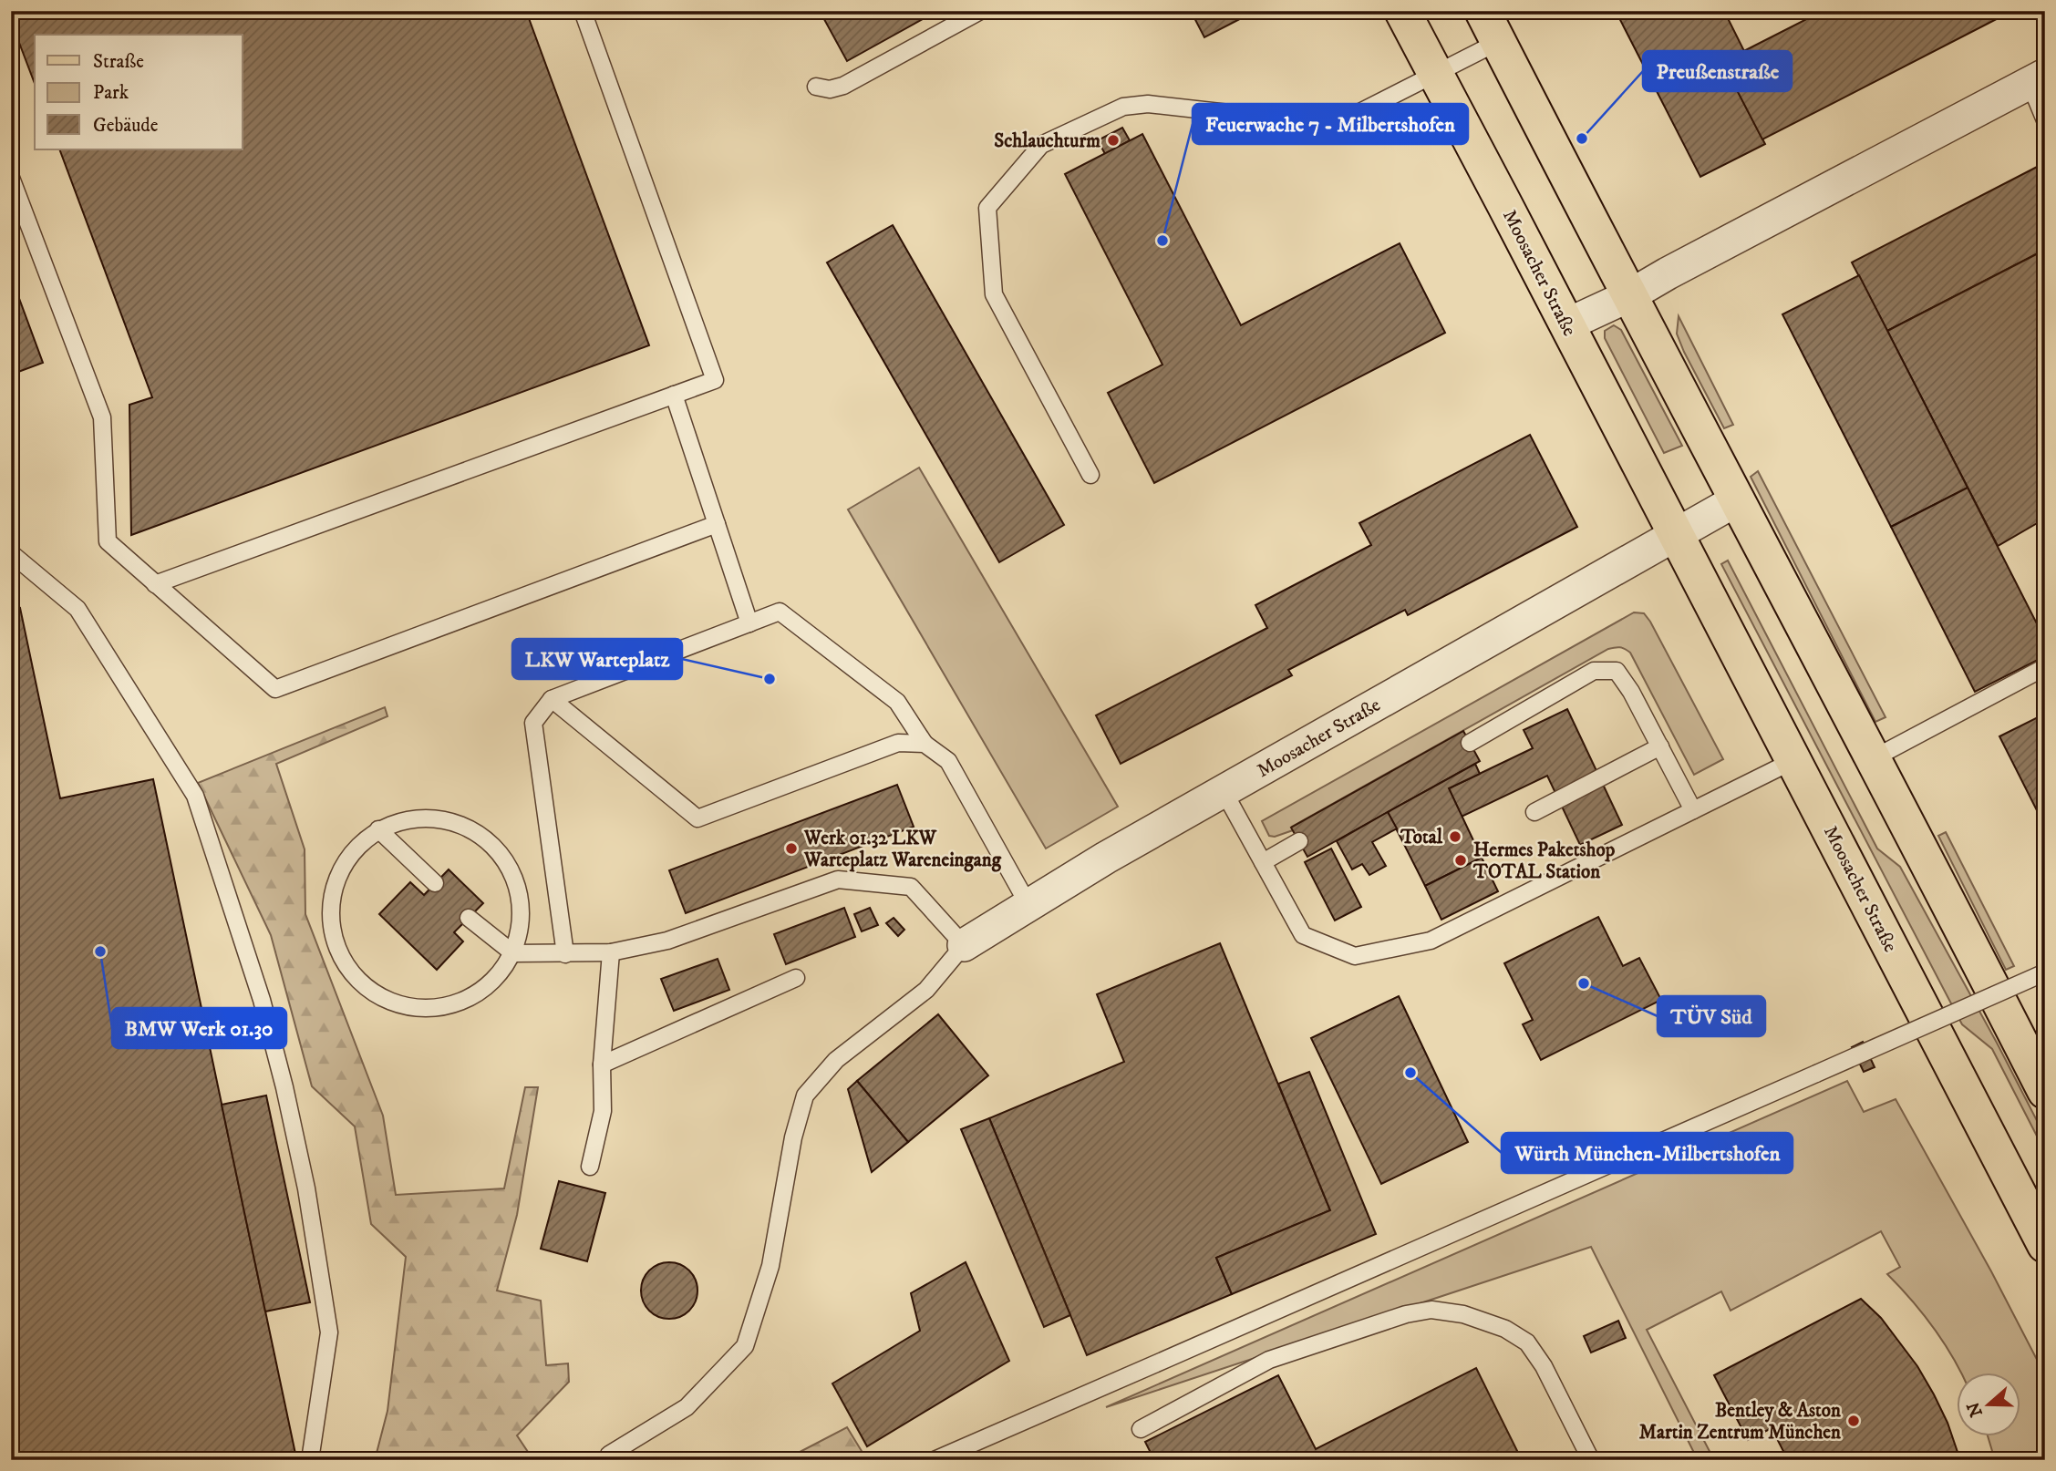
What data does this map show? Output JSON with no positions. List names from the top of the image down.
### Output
{
  "streets": {
    "main road": ["Moosacher Straße"]
  },
  "places": [
    "Preußenstraße",
    "Schlauchturm",
    "Feuerwache 7 - Milbertshofen",
    "LKW Warteplatz",
    "Total",
    "Werk 01.32 LKW Warteplatz Wareneingang",
    "Hermes Paketshop TOTAL Station",
    "BMW Werk 01.30",
    "TÜV Süd",
    "Würth München-Milbertshofen",
    "Bentley & Aston Martin Zentrum München"
  ],
  "legend": ["Straße", "Park", "Gebäude"],
  "north": "left"
}
